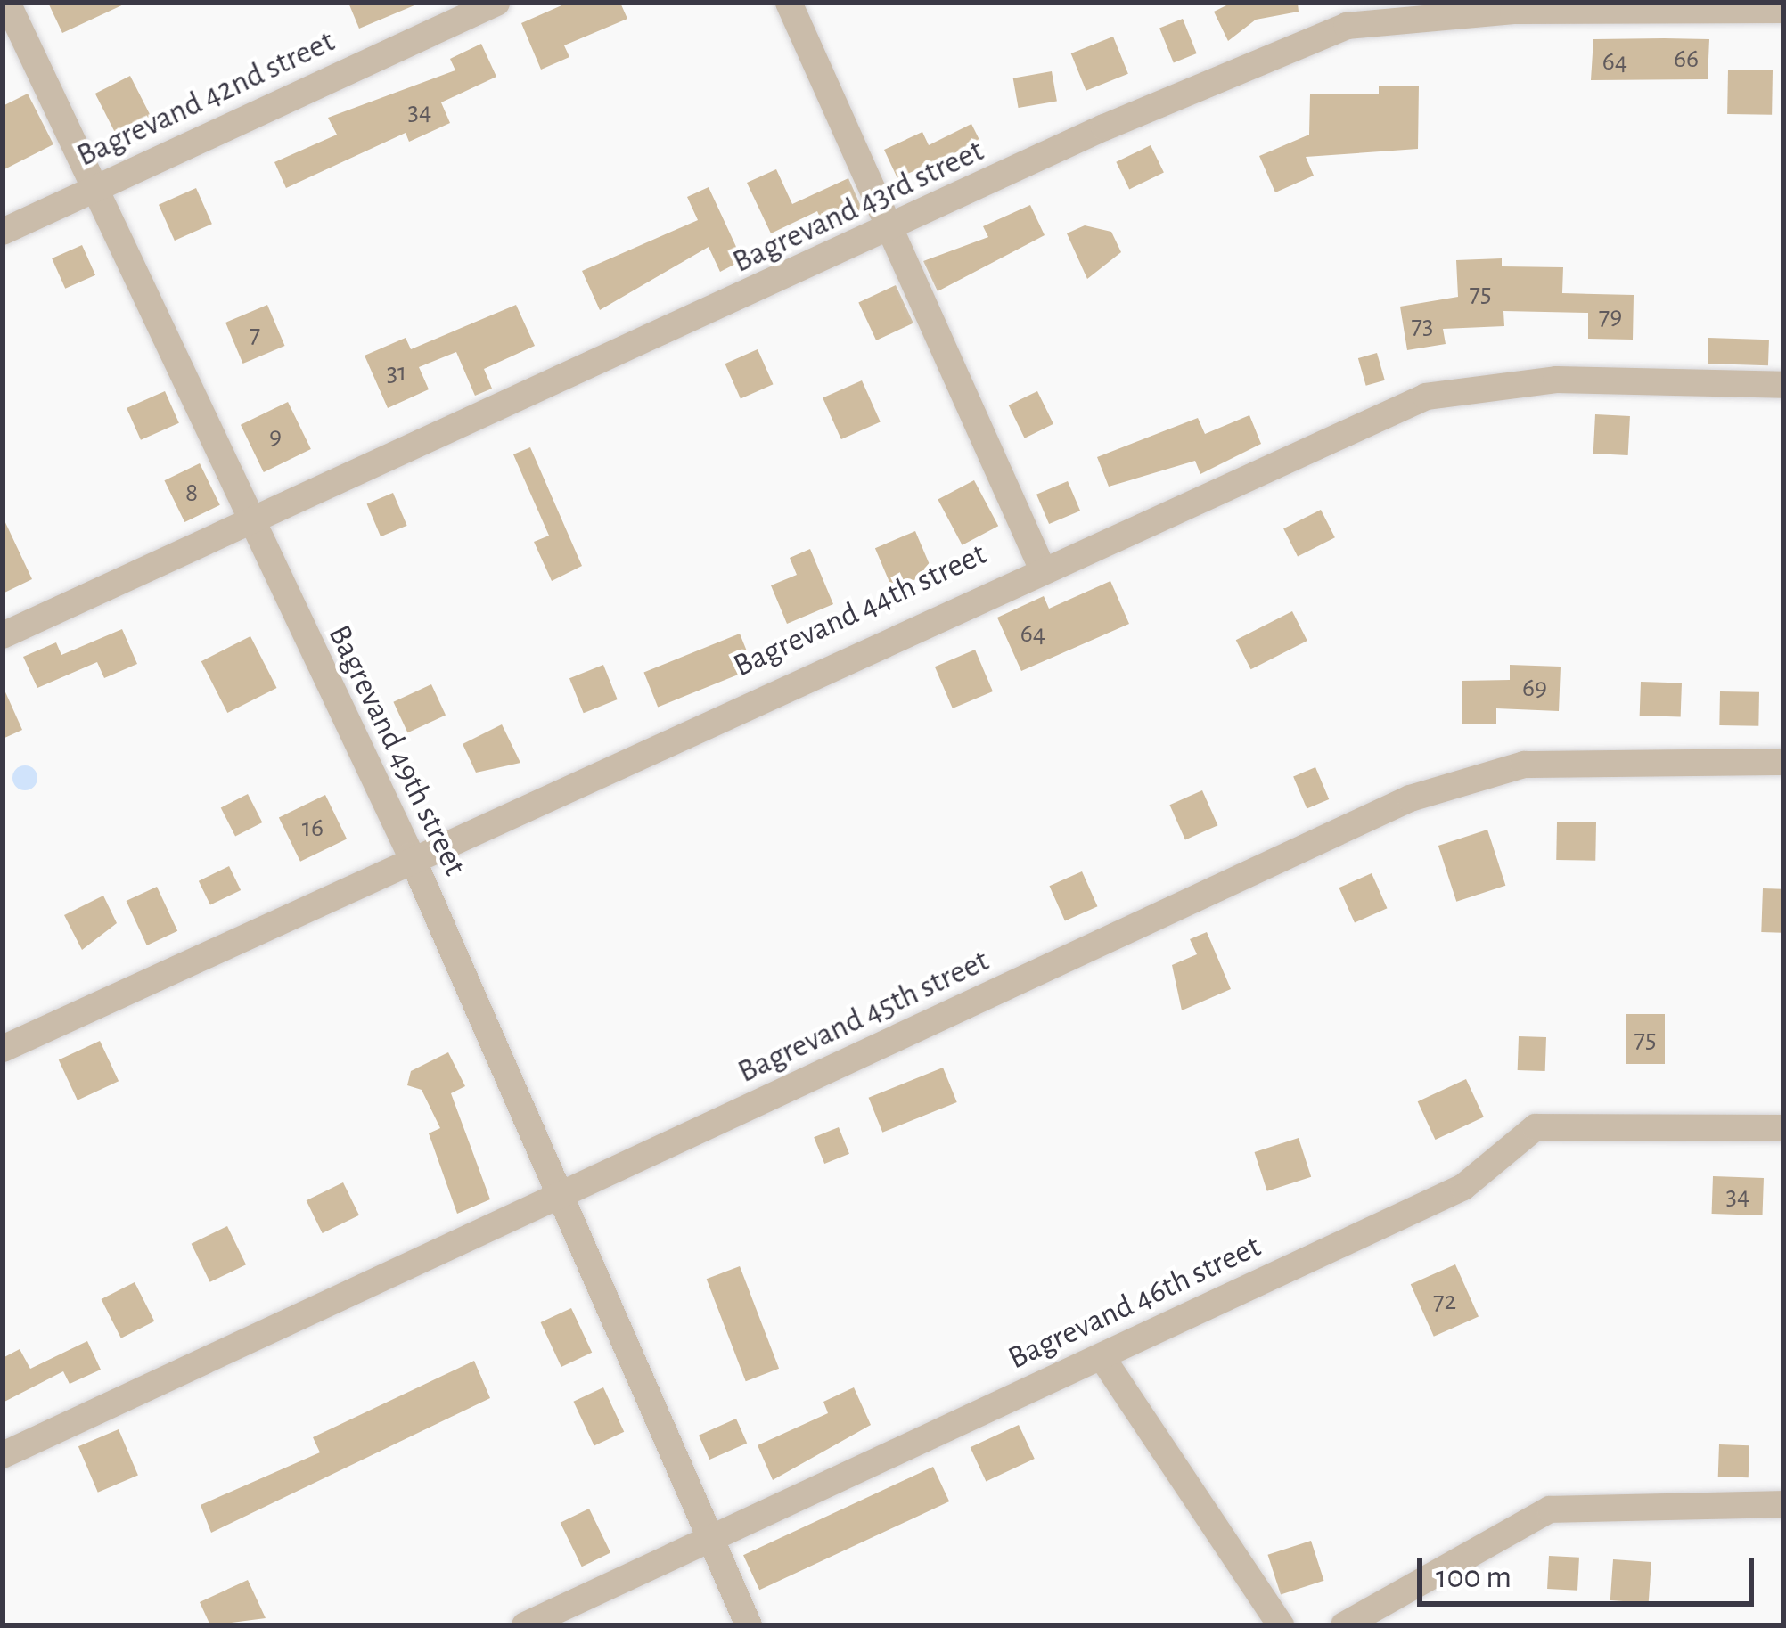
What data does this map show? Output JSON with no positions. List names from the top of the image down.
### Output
{
  "streets": {
    "street": [
      "Bagrevand 42nd street",
      "Bagrevand 43rd street",
      "Bagrevand 44th street",
      "Bagrevand 49th street",
      "Bagrevand 45th street",
      "Bagrevand 46th street"
    ]
  },
  "crossings": [
    ["Bagrevand 42nd street", "Bagrevand 49th street"],
    ["Bagrevand 43rd street", "Bagrevand 49th street"],
    ["Bagrevand 44th street", "Bagrevand 49th street"],
    ["Bagrevand 49th street", "Bagrevand 45th street"],
    ["Bagrevand 49th street", "Bagrevand 46th street"]
  ],
  "house_numbers": [
    "66",
    "64",
    "34",
    "75",
    "79",
    "73",
    "7",
    "31",
    "9",
    "8",
    "64",
    "69",
    "16",
    "75",
    "34",
    "72"
  ],
  "scale_bar": "100 m"
}
